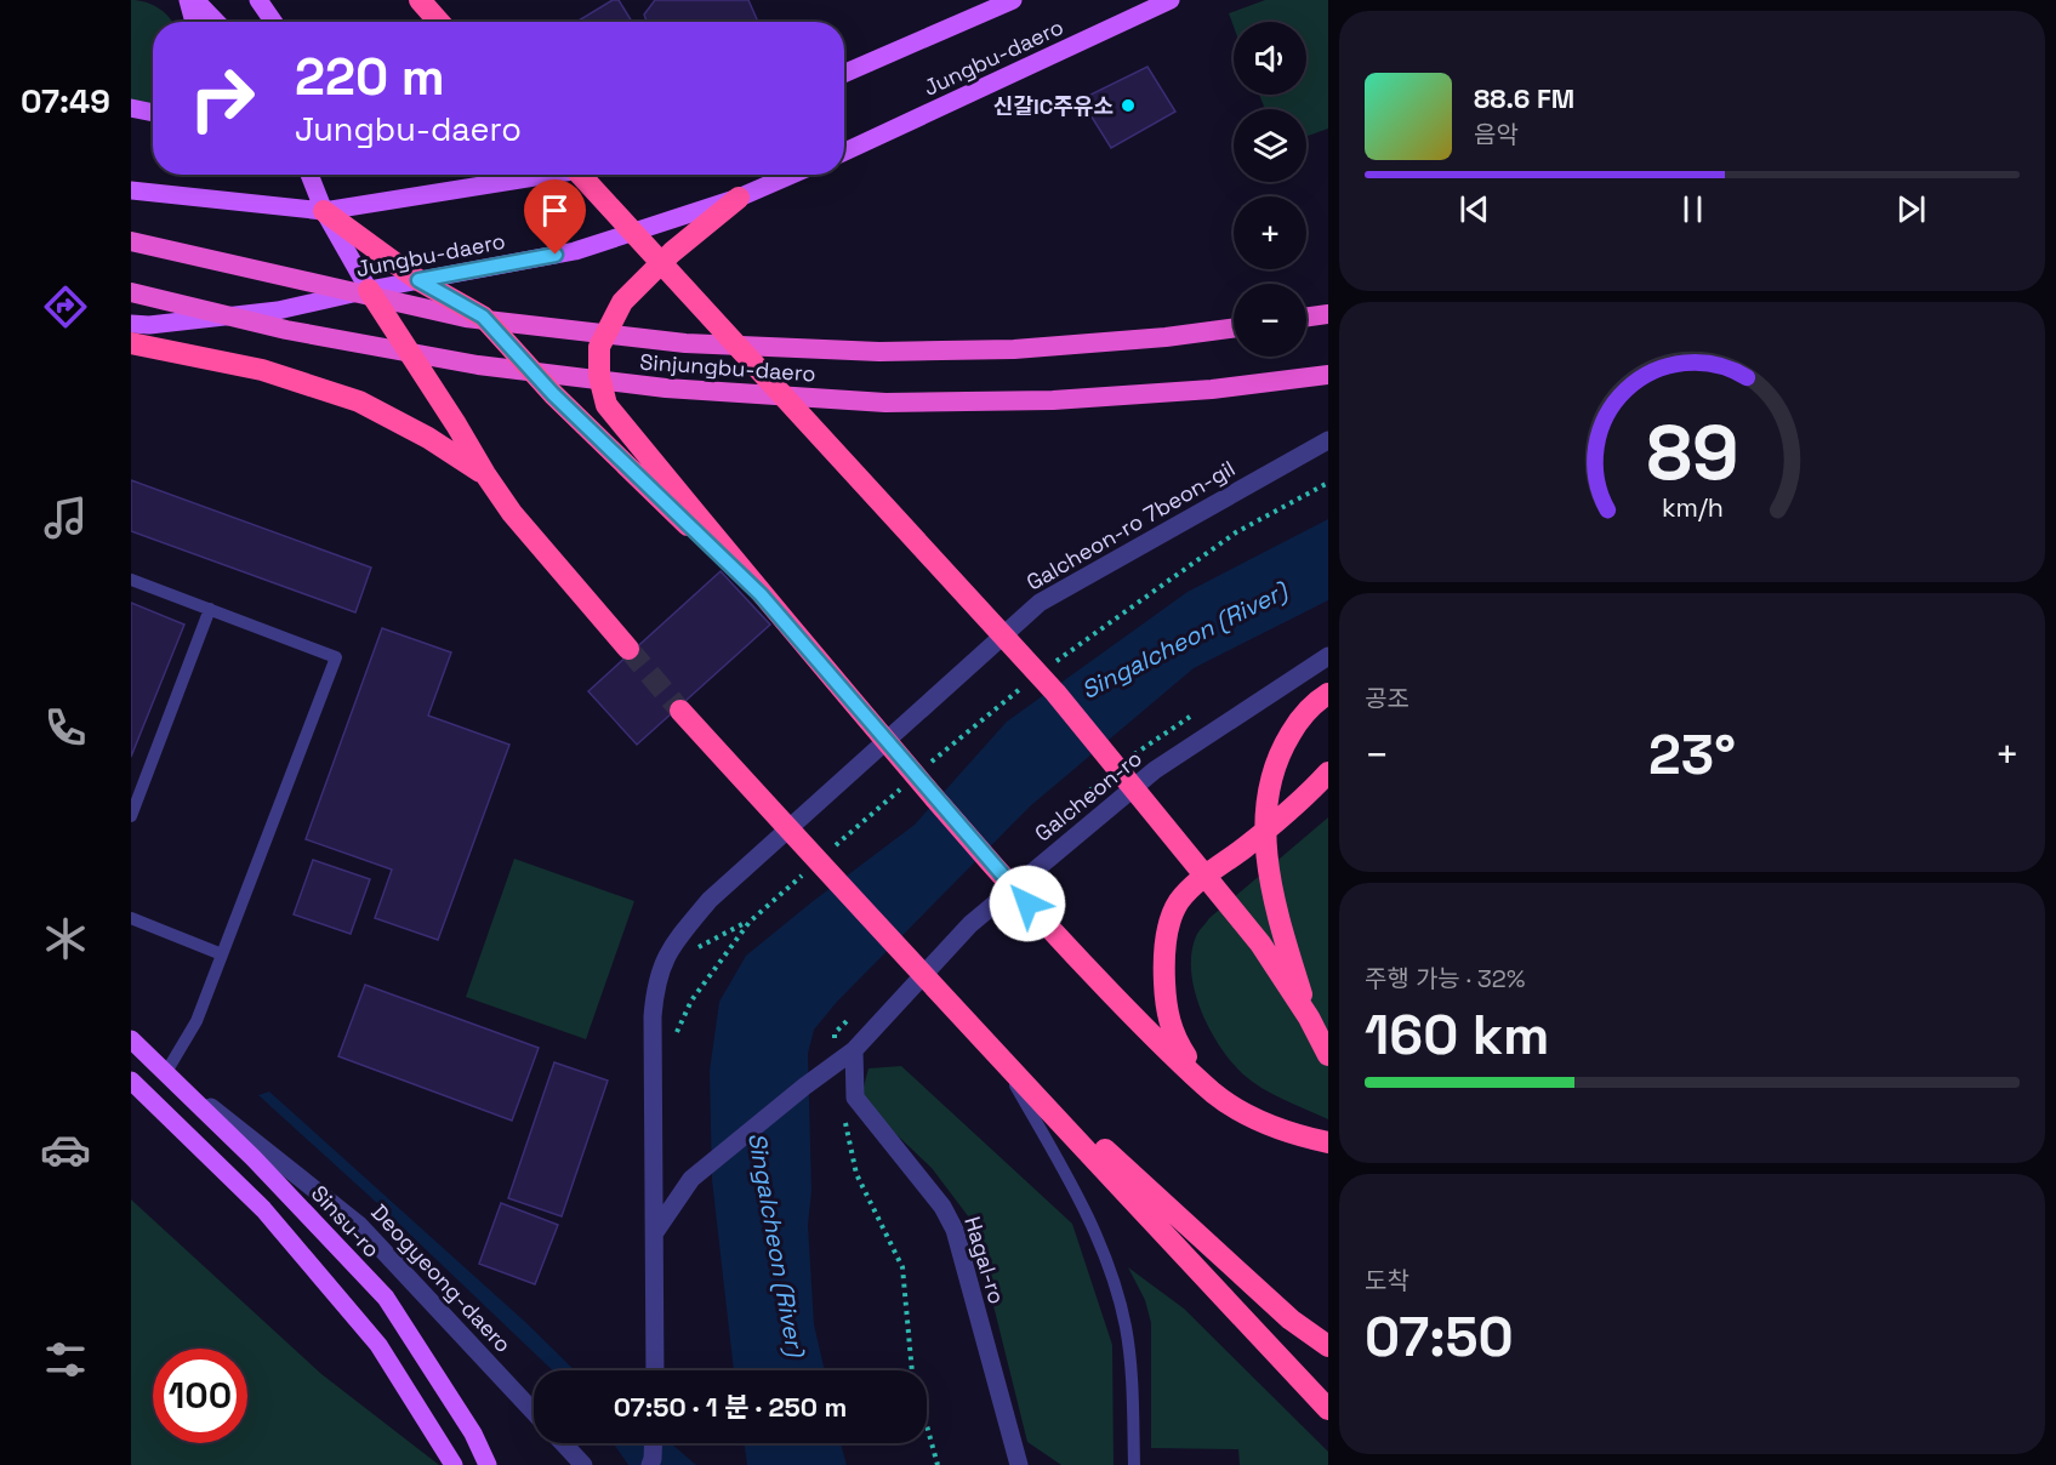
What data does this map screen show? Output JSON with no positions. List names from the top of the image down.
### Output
{
  "streets": {
    "highway": ["Sinjungbu-daero"],
    "main road": ["Jungbu-daero", "Sinsu-ro"],
    "street": [
      "Galcheon-ro 7beon-gil",
      "Galcheon-ro",
      "Hagal-ro",
      "Deogyeong-daero"
    ]
  },
  "crossings": [
    ["Galcheon-ro 7beon-gil", "Galcheon-ro"],
    ["Galcheon-ro", "Hagal-ro"]
  ],
  "water": ["Singalcheon (River)"],
  "places": ["신갈IC주유소"],
  "page": {
    "tabs": "07:49",
    "map_buttons": ["+", "−"],
    "turn": ["220 m", "Jungbu-daero"],
    "song": ["88.6 FM", "음악"],
    "tile": [
      "공조",
      ["주행 가능 · 32%", "160 km"],
      ["도착", "07:50"]
    ],
    "heat": ["−", "23°", "+"],
    "limit": "100",
    "trip": "07:50 · 1 분 · 250 m",
    "gauge": ["89", "km/h"]
  }
}
